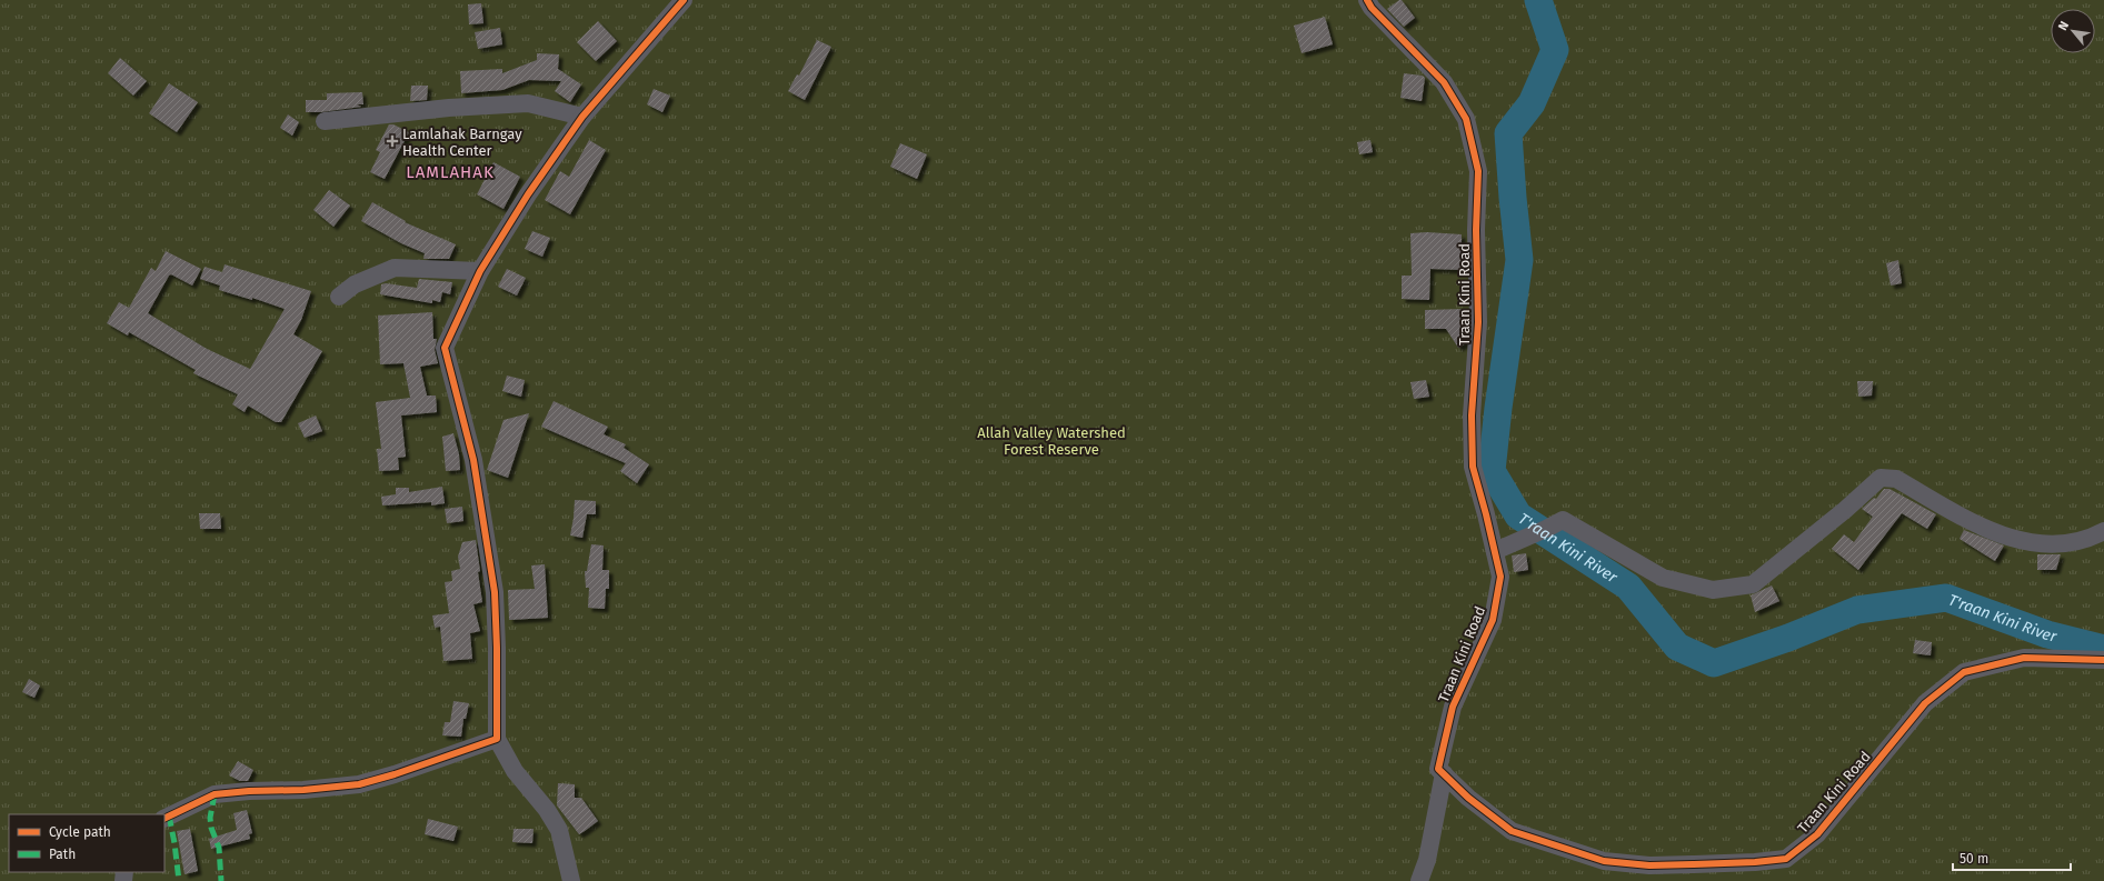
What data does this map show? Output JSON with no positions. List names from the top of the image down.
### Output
{
  "streets": {
    "street": ["Traan Kini Road"]
  },
  "districts": ["LAMLAHAK"],
  "water": ["T'raan Kini River"],
  "parks": ["Allah Valley Watershed Forest Reserve"],
  "places": {
    "health": ["Lamlahak Barngay Health Center"]
  },
  "legend": ["Cycle path", "Path"],
  "scale_bar": "50 m",
  "north": "top left"
}
